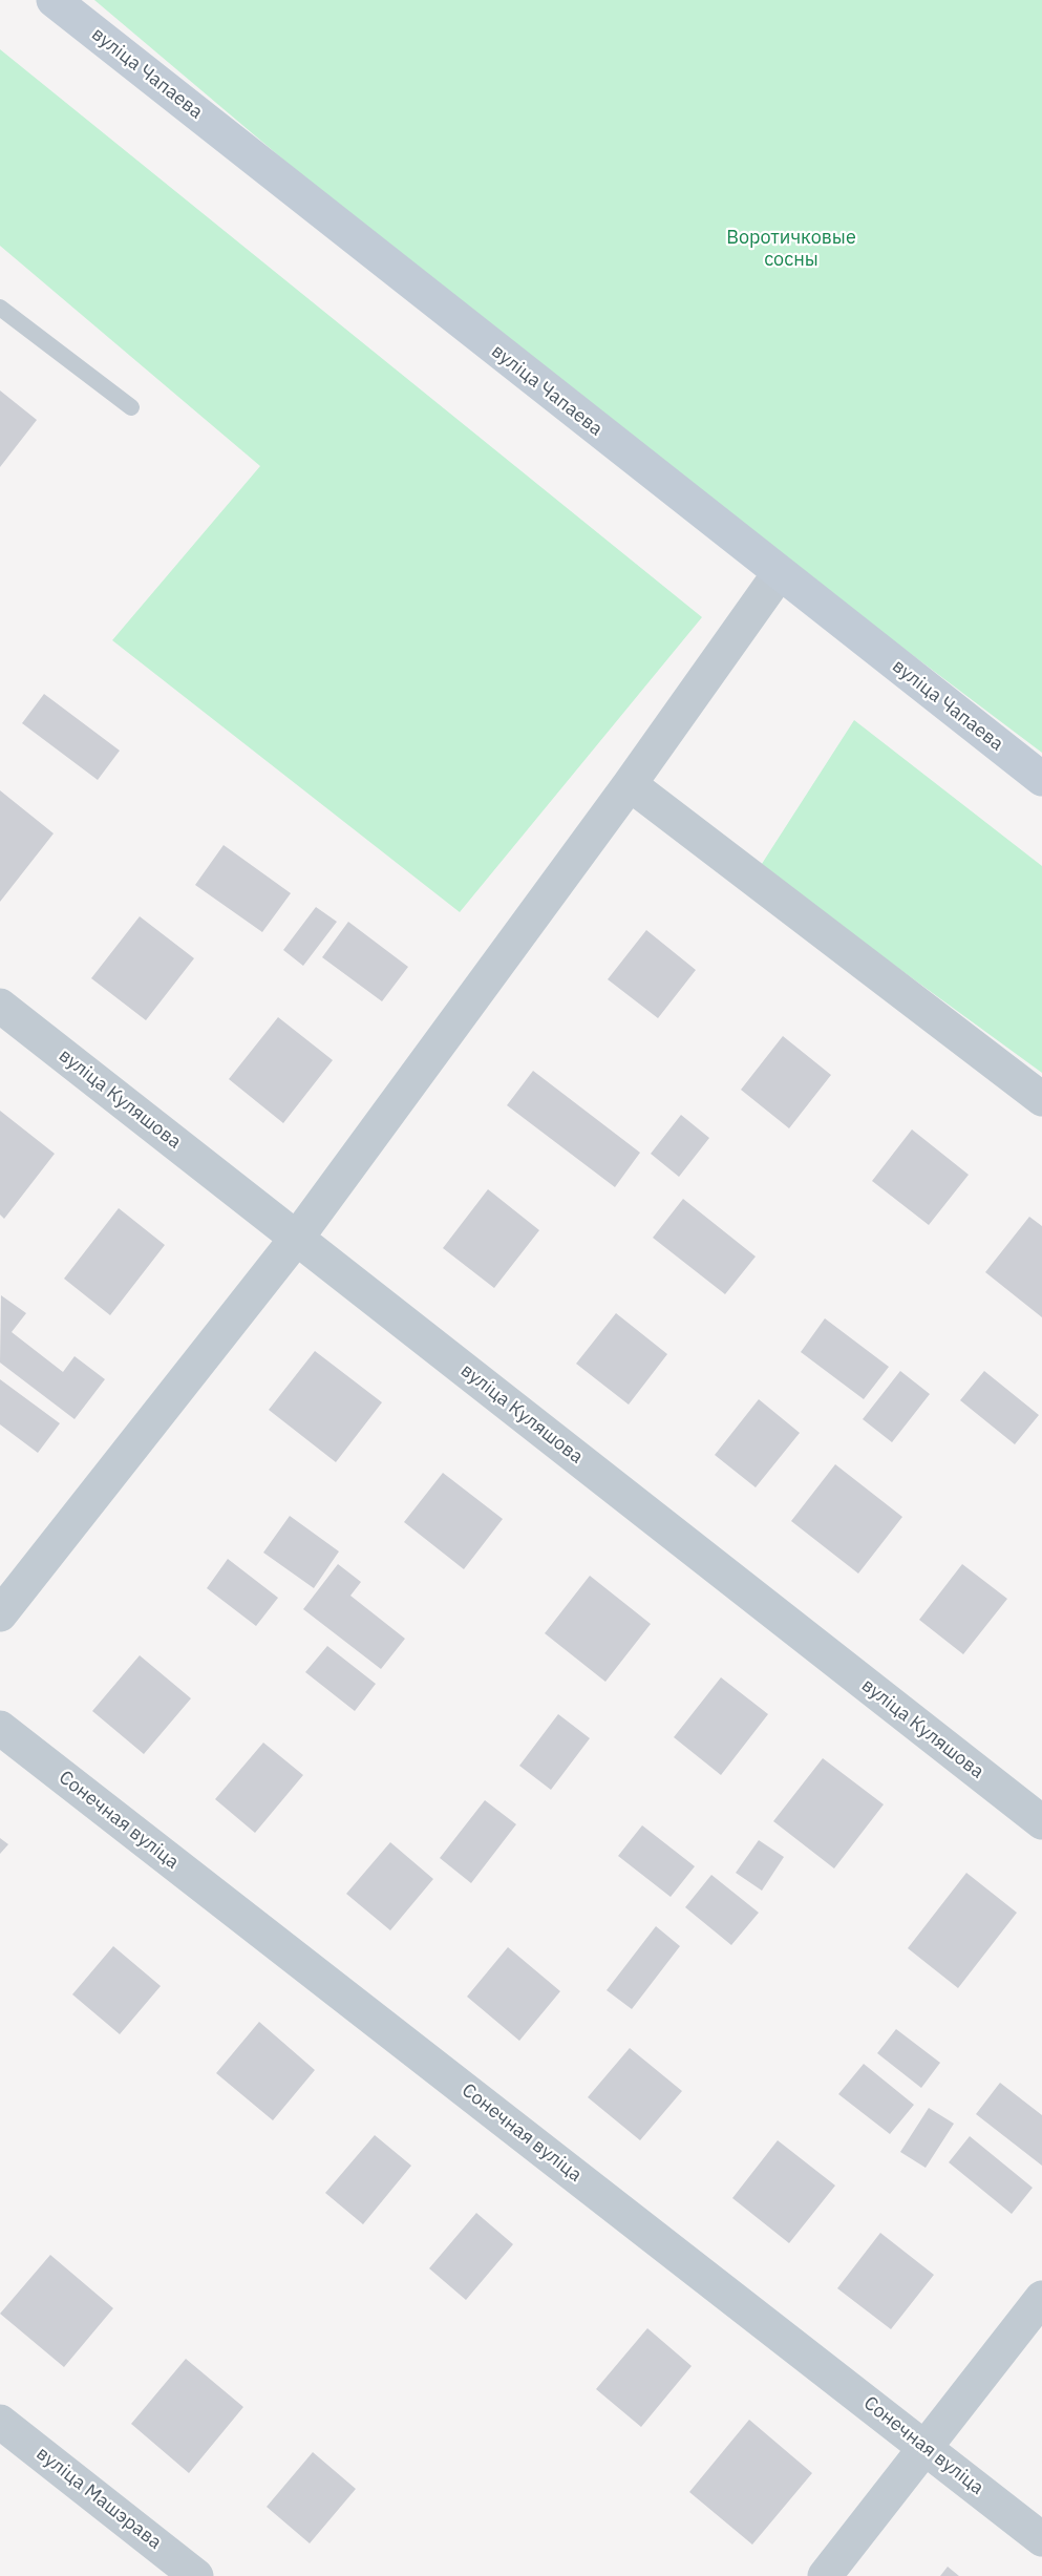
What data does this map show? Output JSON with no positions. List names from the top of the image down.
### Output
{
  "streets": {
    "main road": ["вуліца Чапаева"],
    "street": ["вуліца Куляшова", "Сонечная вуліца", "вуліца Машэрава"]
  },
  "parks": ["Воротичковые сосны"]
}
